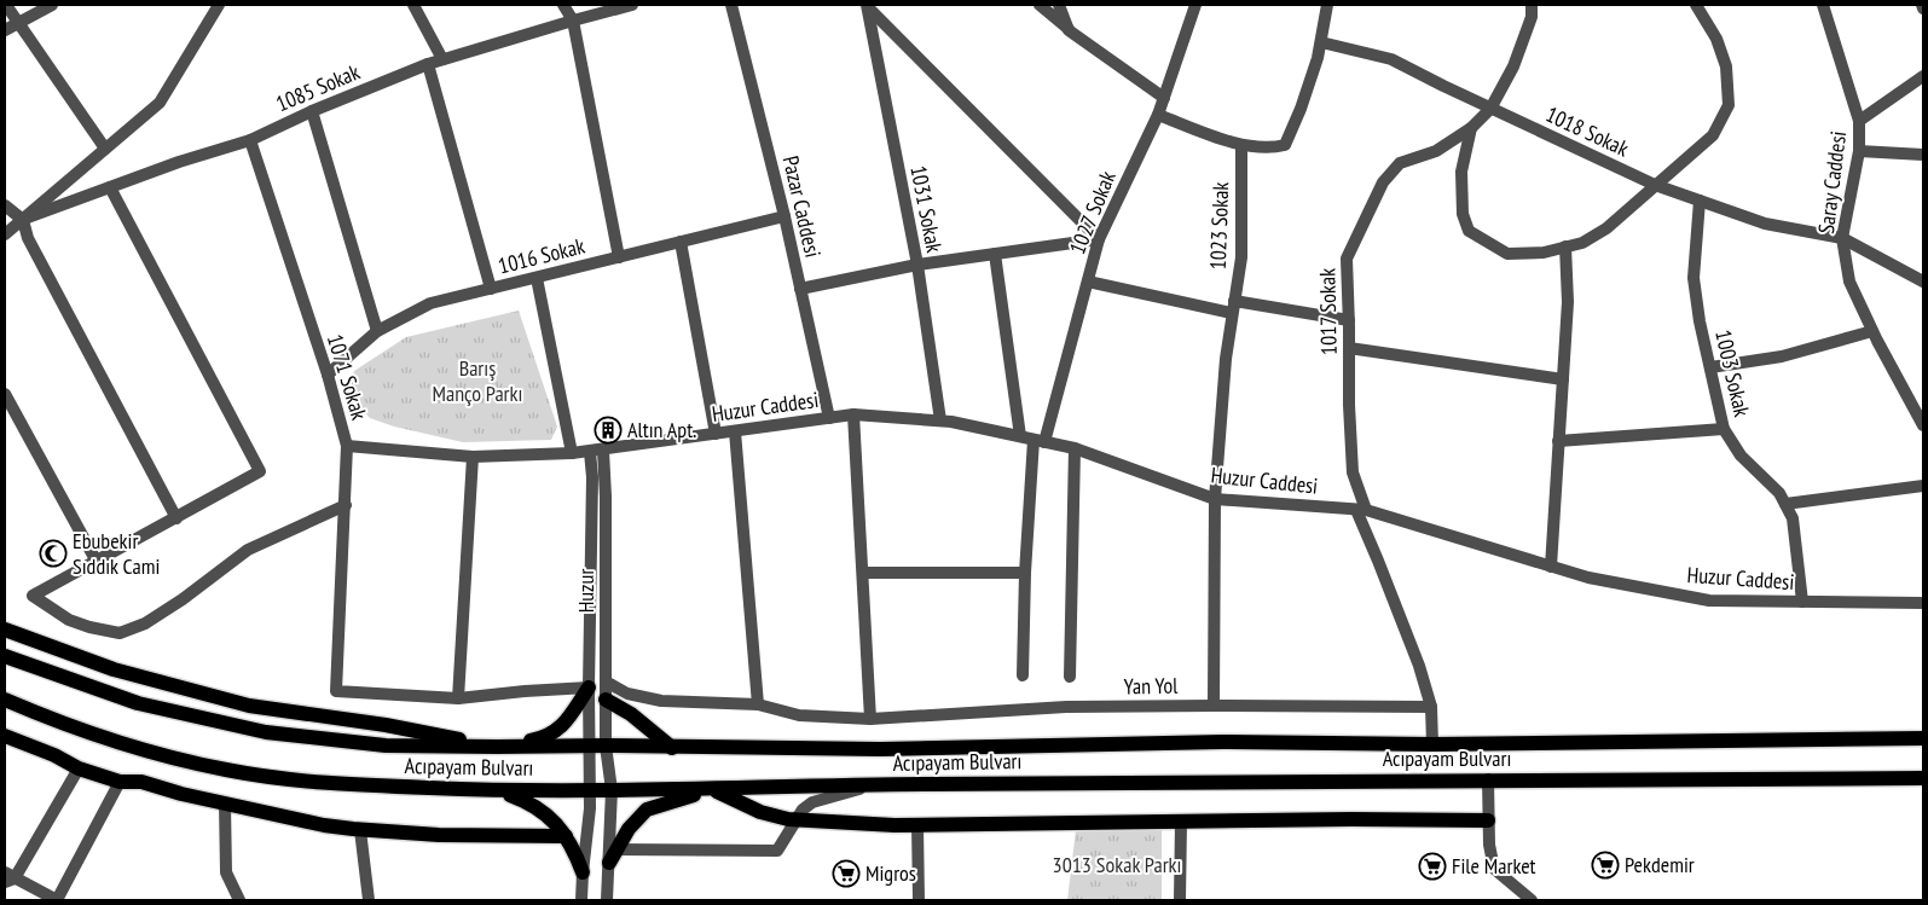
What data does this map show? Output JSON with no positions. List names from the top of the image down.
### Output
{
  "streets": {
    "main road": ["Acıpayam Bulvarı"],
    "street": [
      "1085 Sokak",
      "1018 Sokak",
      "Saray Caddesi",
      "Pazar Caddesi",
      "1031 Sokak",
      "1027 Sokak",
      "1023 Sokak",
      "1016 Sokak",
      "1017 Sokak",
      "1003 Sokak",
      "1071 Sokak",
      "Huzur Caddesi",
      "Huzur",
      "Yan Yol"
    ]
  },
  "crossings": [
    ["1085 Sokak", "1071 Sokak"],
    ["1018 Sokak", "Saray Caddesi"],
    ["1018 Sokak", "1017 Sokak"],
    ["1018 Sokak", "1003 Sokak"],
    ["Pazar Caddesi", "1016 Sokak"],
    ["Pazar Caddesi", "Huzur Caddesi"],
    ["1031 Sokak", "Huzur Caddesi"],
    ["1027 Sokak", "Huzur Caddesi"],
    ["1023 Sokak", "Huzur Caddesi"],
    ["1023 Sokak", "Yan Yol"],
    ["1016 Sokak", "1071 Sokak"],
    ["1017 Sokak", "Huzur Caddesi"],
    ["1017 Sokak", "Yan Yol"],
    ["1017 Sokak", "Acıpayam Bulvarı"],
    ["1003 Sokak", "Huzur Caddesi"],
    ["Huzur Caddesi", "Huzur"],
    ["Huzur", "Yan Yol"],
    ["Huzur", "Acıpayam Bulvarı"]
  ],
  "parks": ["Barış Manço Parkı", "3013 Sokak Parkı"],
  "places": {
    "building": ["Altın Apt."],
    "mosque": ["Ebubekir Sıddık Cami"],
    "supermarket": ["Pekdemir", "File Market", "Migros"]
  }
}
